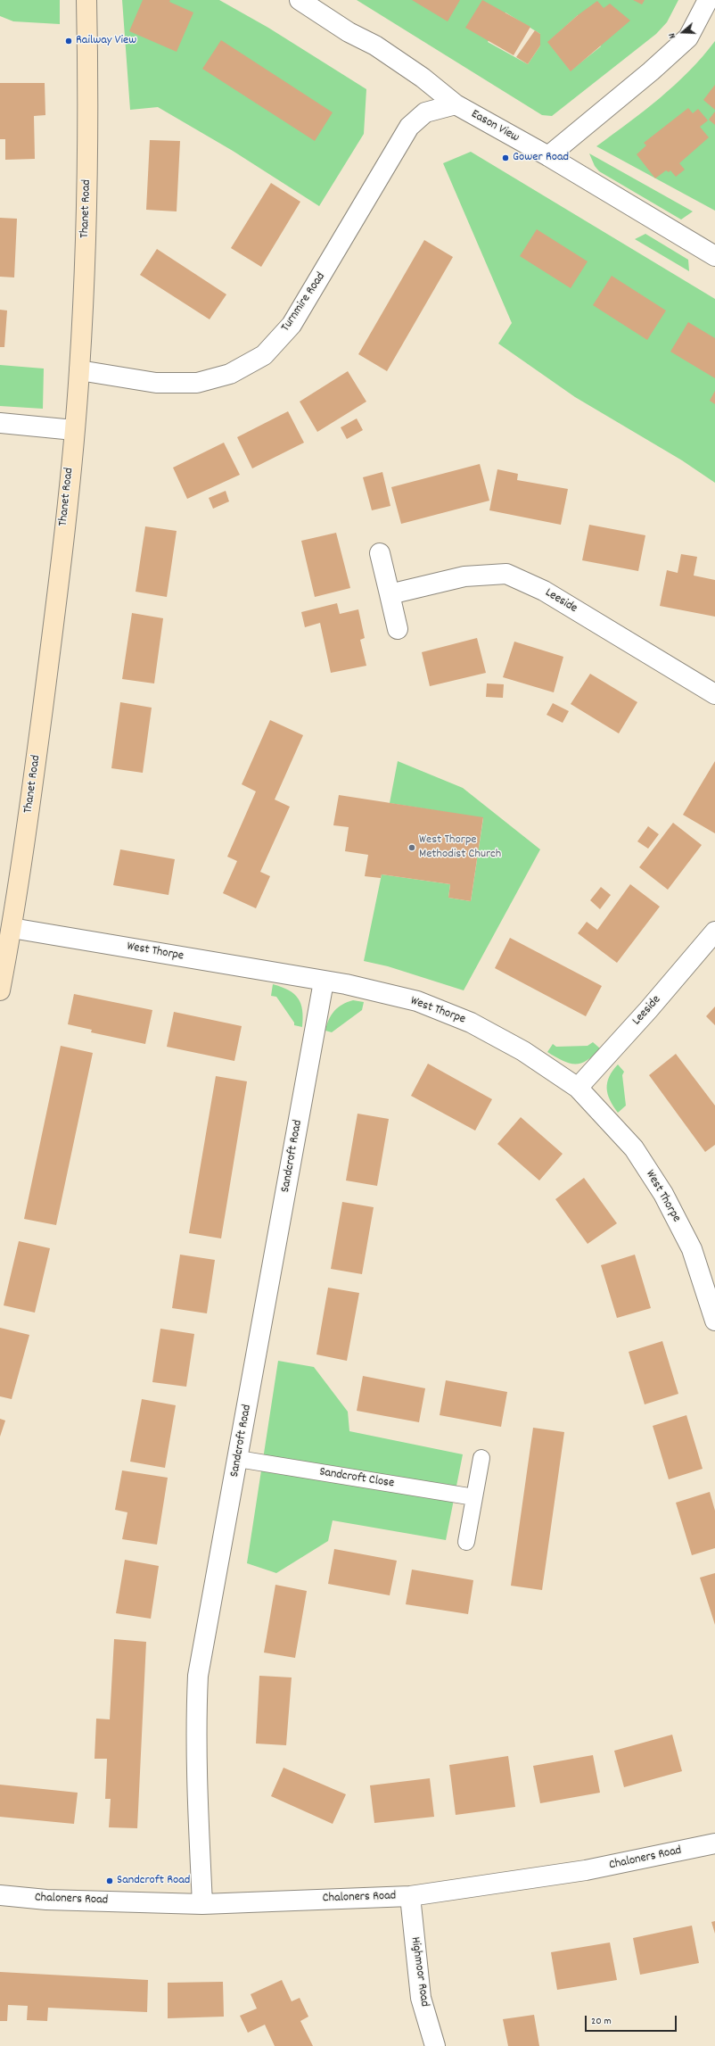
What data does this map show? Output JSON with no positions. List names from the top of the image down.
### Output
{
  "streets": {
    "street": [
      "Eason View",
      "Thanet Road",
      "Turnmire Road",
      "Leeside",
      "West Thorpe",
      "Sandcroft Road",
      "Chaloners Road",
      "Highmoor Road"
    ],
    "lane": ["Sandcroft Close"]
  },
  "crossings": [
    ["Eason View", "Turnmire Road"],
    ["Thanet Road", "Turnmire Road"],
    ["Thanet Road", "West Thorpe"],
    ["Leeside", "West Thorpe"],
    ["West Thorpe", "Sandcroft Road"],
    ["Sandcroft Road", "Sandcroft Close"],
    ["Sandcroft Road", "Chaloners Road"],
    ["Chaloners Road", "Highmoor Road"]
  ],
  "places": [
    "Railway View",
    "Gower Road",
    "West Thorpe Methodist Church",
    "Sandcroft Road"
  ],
  "scale_bar": "20 m",
  "north": "left"
}
